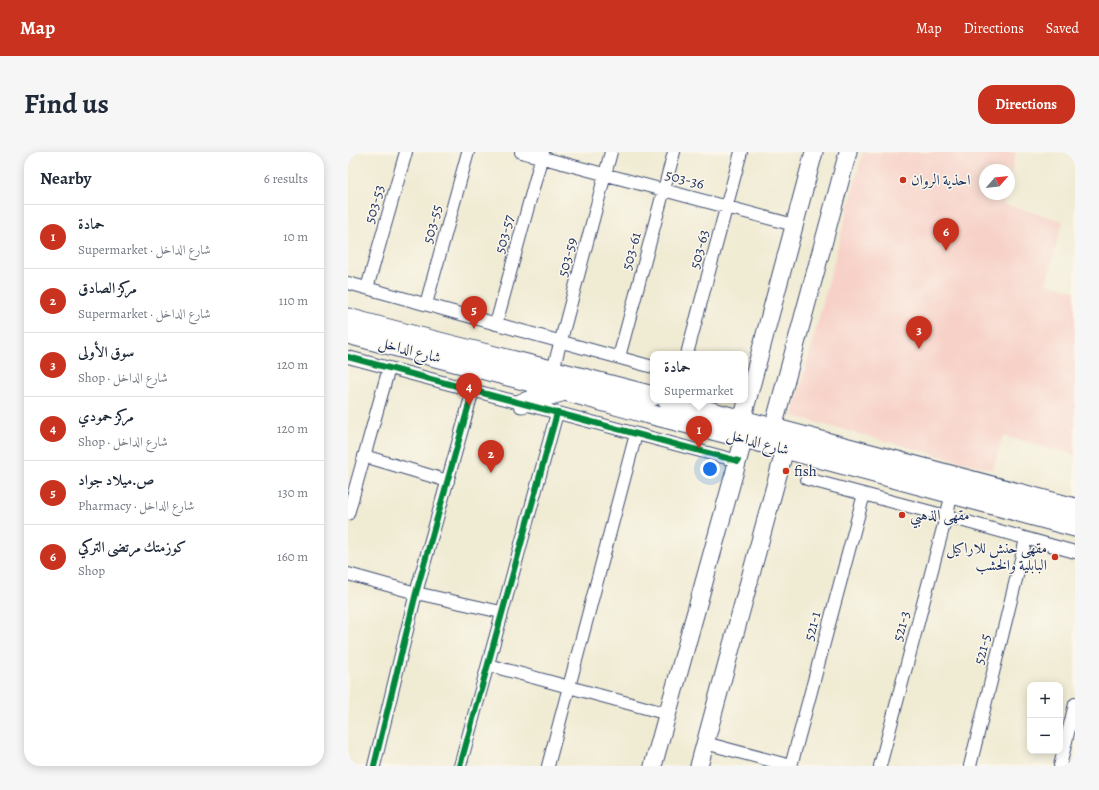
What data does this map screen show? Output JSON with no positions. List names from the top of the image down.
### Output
{
  "streets": {
    "main road": ["شارع الداخل"],
    "street": [
      "503-36",
      "503-53",
      "503-55",
      "503-57",
      "503-63",
      "503-61",
      "503-59",
      "521-1",
      "521-3",
      "521-5"
    ]
  },
  "crossings": [
    ["503-36", "503-57"],
    ["503-36", "503-63"],
    ["503-36", "503-61"],
    ["503-36", "503-59"],
    ["503-59", "شارع الداخل"],
    ["شارع الداخل", "521-3"]
  ],
  "places": [
    "احذية الروان",
    "fish",
    "مقهى الذهبي",
    "مقهى حنش للاراكيل البابلية والخشب"
  ],
  "north": "top right",
  "page": {
    "header": "Map",
    "nav": ["Map", "Directions", "Saved"],
    "title": "Find us",
    "buttons": "Directions",
    "heading": ["Nearby", "6 results"],
    "list": [
      {
        "mark": "1",
        "name": "حمادة",
        "note": "Supermarket · شارع الداخل",
        "value": "10 m"
      },
      {
        "mark": "2",
        "name": "مركز الصادق",
        "note": "Supermarket · شارع الداخل",
        "value": "110 m"
      },
      {
        "mark": "3",
        "name": "سوق الأولى",
        "note": "Shop · شارع الداخل",
        "value": "120 m"
      },
      {
        "mark": "4",
        "name": "مركز حمودي",
        "note": "Shop · شارع الداخل",
        "value": "120 m"
      },
      {
        "mark": "5",
        "name": "ص.ميلاد جواد",
        "note": "Pharmacy · شارع الداخل",
        "value": "130 m"
      },
      {
        "mark": "6",
        "name": "كوزمتك مرتضى التركي",
        "note": "Shop",
        "value": "160 m"
      }
    ],
    "pins": [
      "6",
      "5",
      "3",
      "4",
      "1",
      "2"
    ],
    "popup": ["حمادة", "Supermarket"],
    "map_buttons": ["+", "−"]
  }
}
